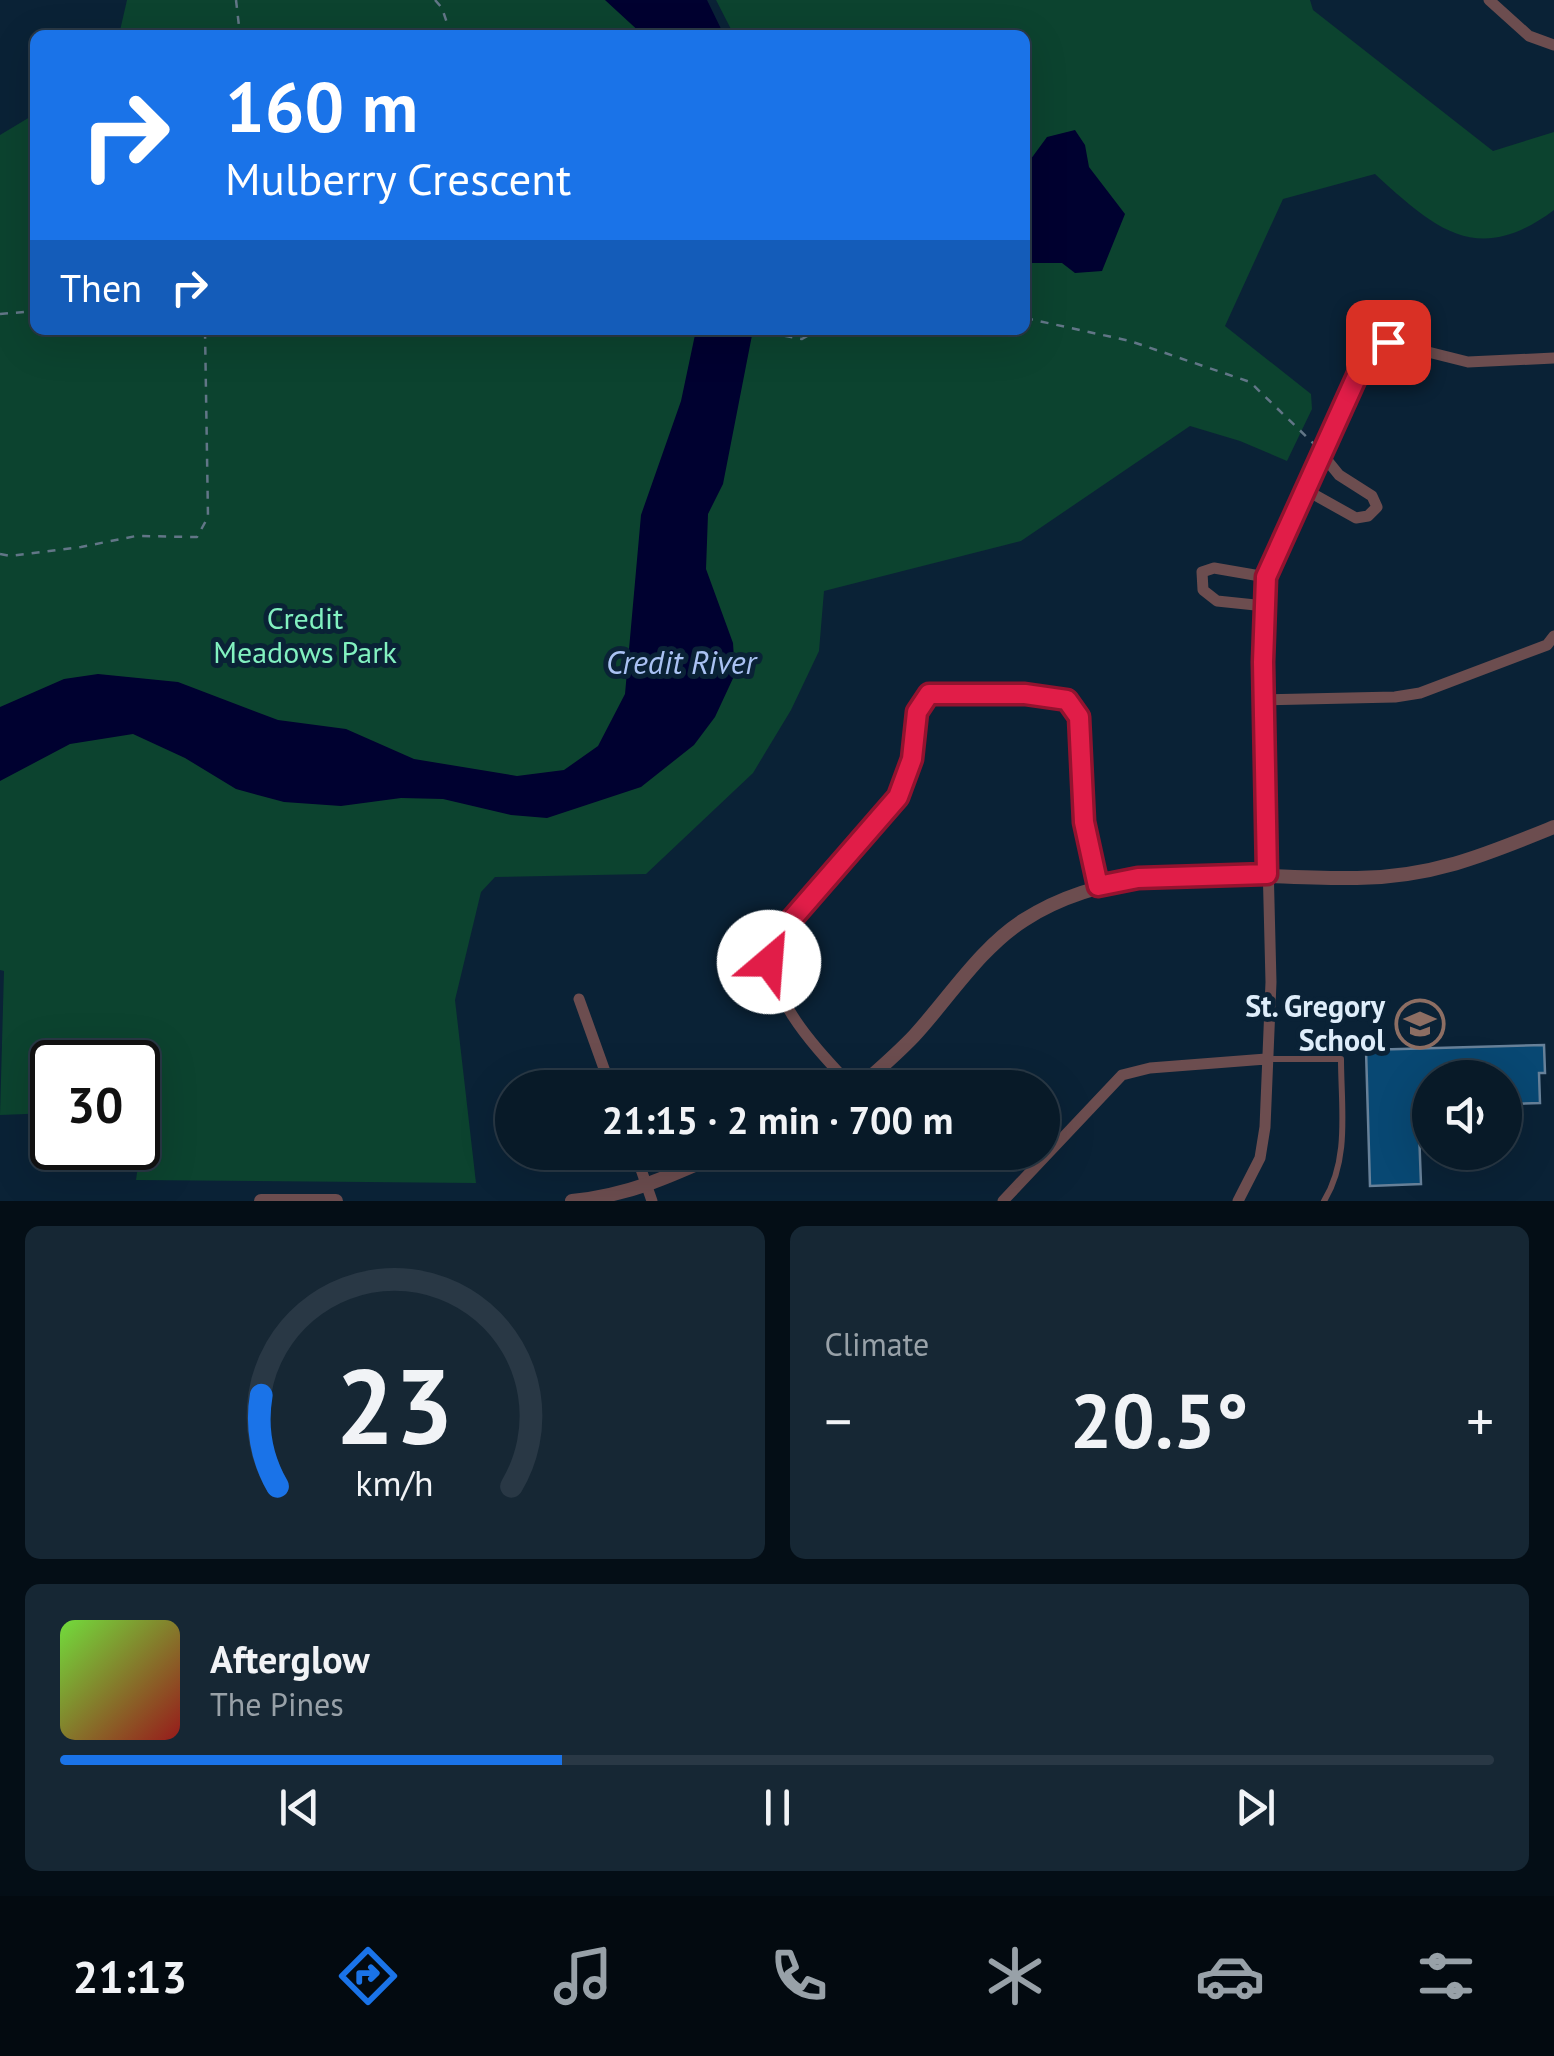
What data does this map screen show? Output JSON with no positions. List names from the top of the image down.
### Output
{
  "water": ["Credit River"],
  "parks": ["Credit Meadows Park"],
  "places": {
    "school or university": ["St. Gregory School"]
  },
  "page": {
    "turn": ["160 m", "Mulberry Crescent"],
    "then": "Then",
    "limit": "30",
    "trip": "21:15 · 2 min · 700 m",
    "tile": "Climate",
    "heat": ["−", "20.5°", "+"],
    "song": ["Afterglow", "The Pines"],
    "tabs": "21:13",
    "gauge": ["23", "km/h"]
  }
}
